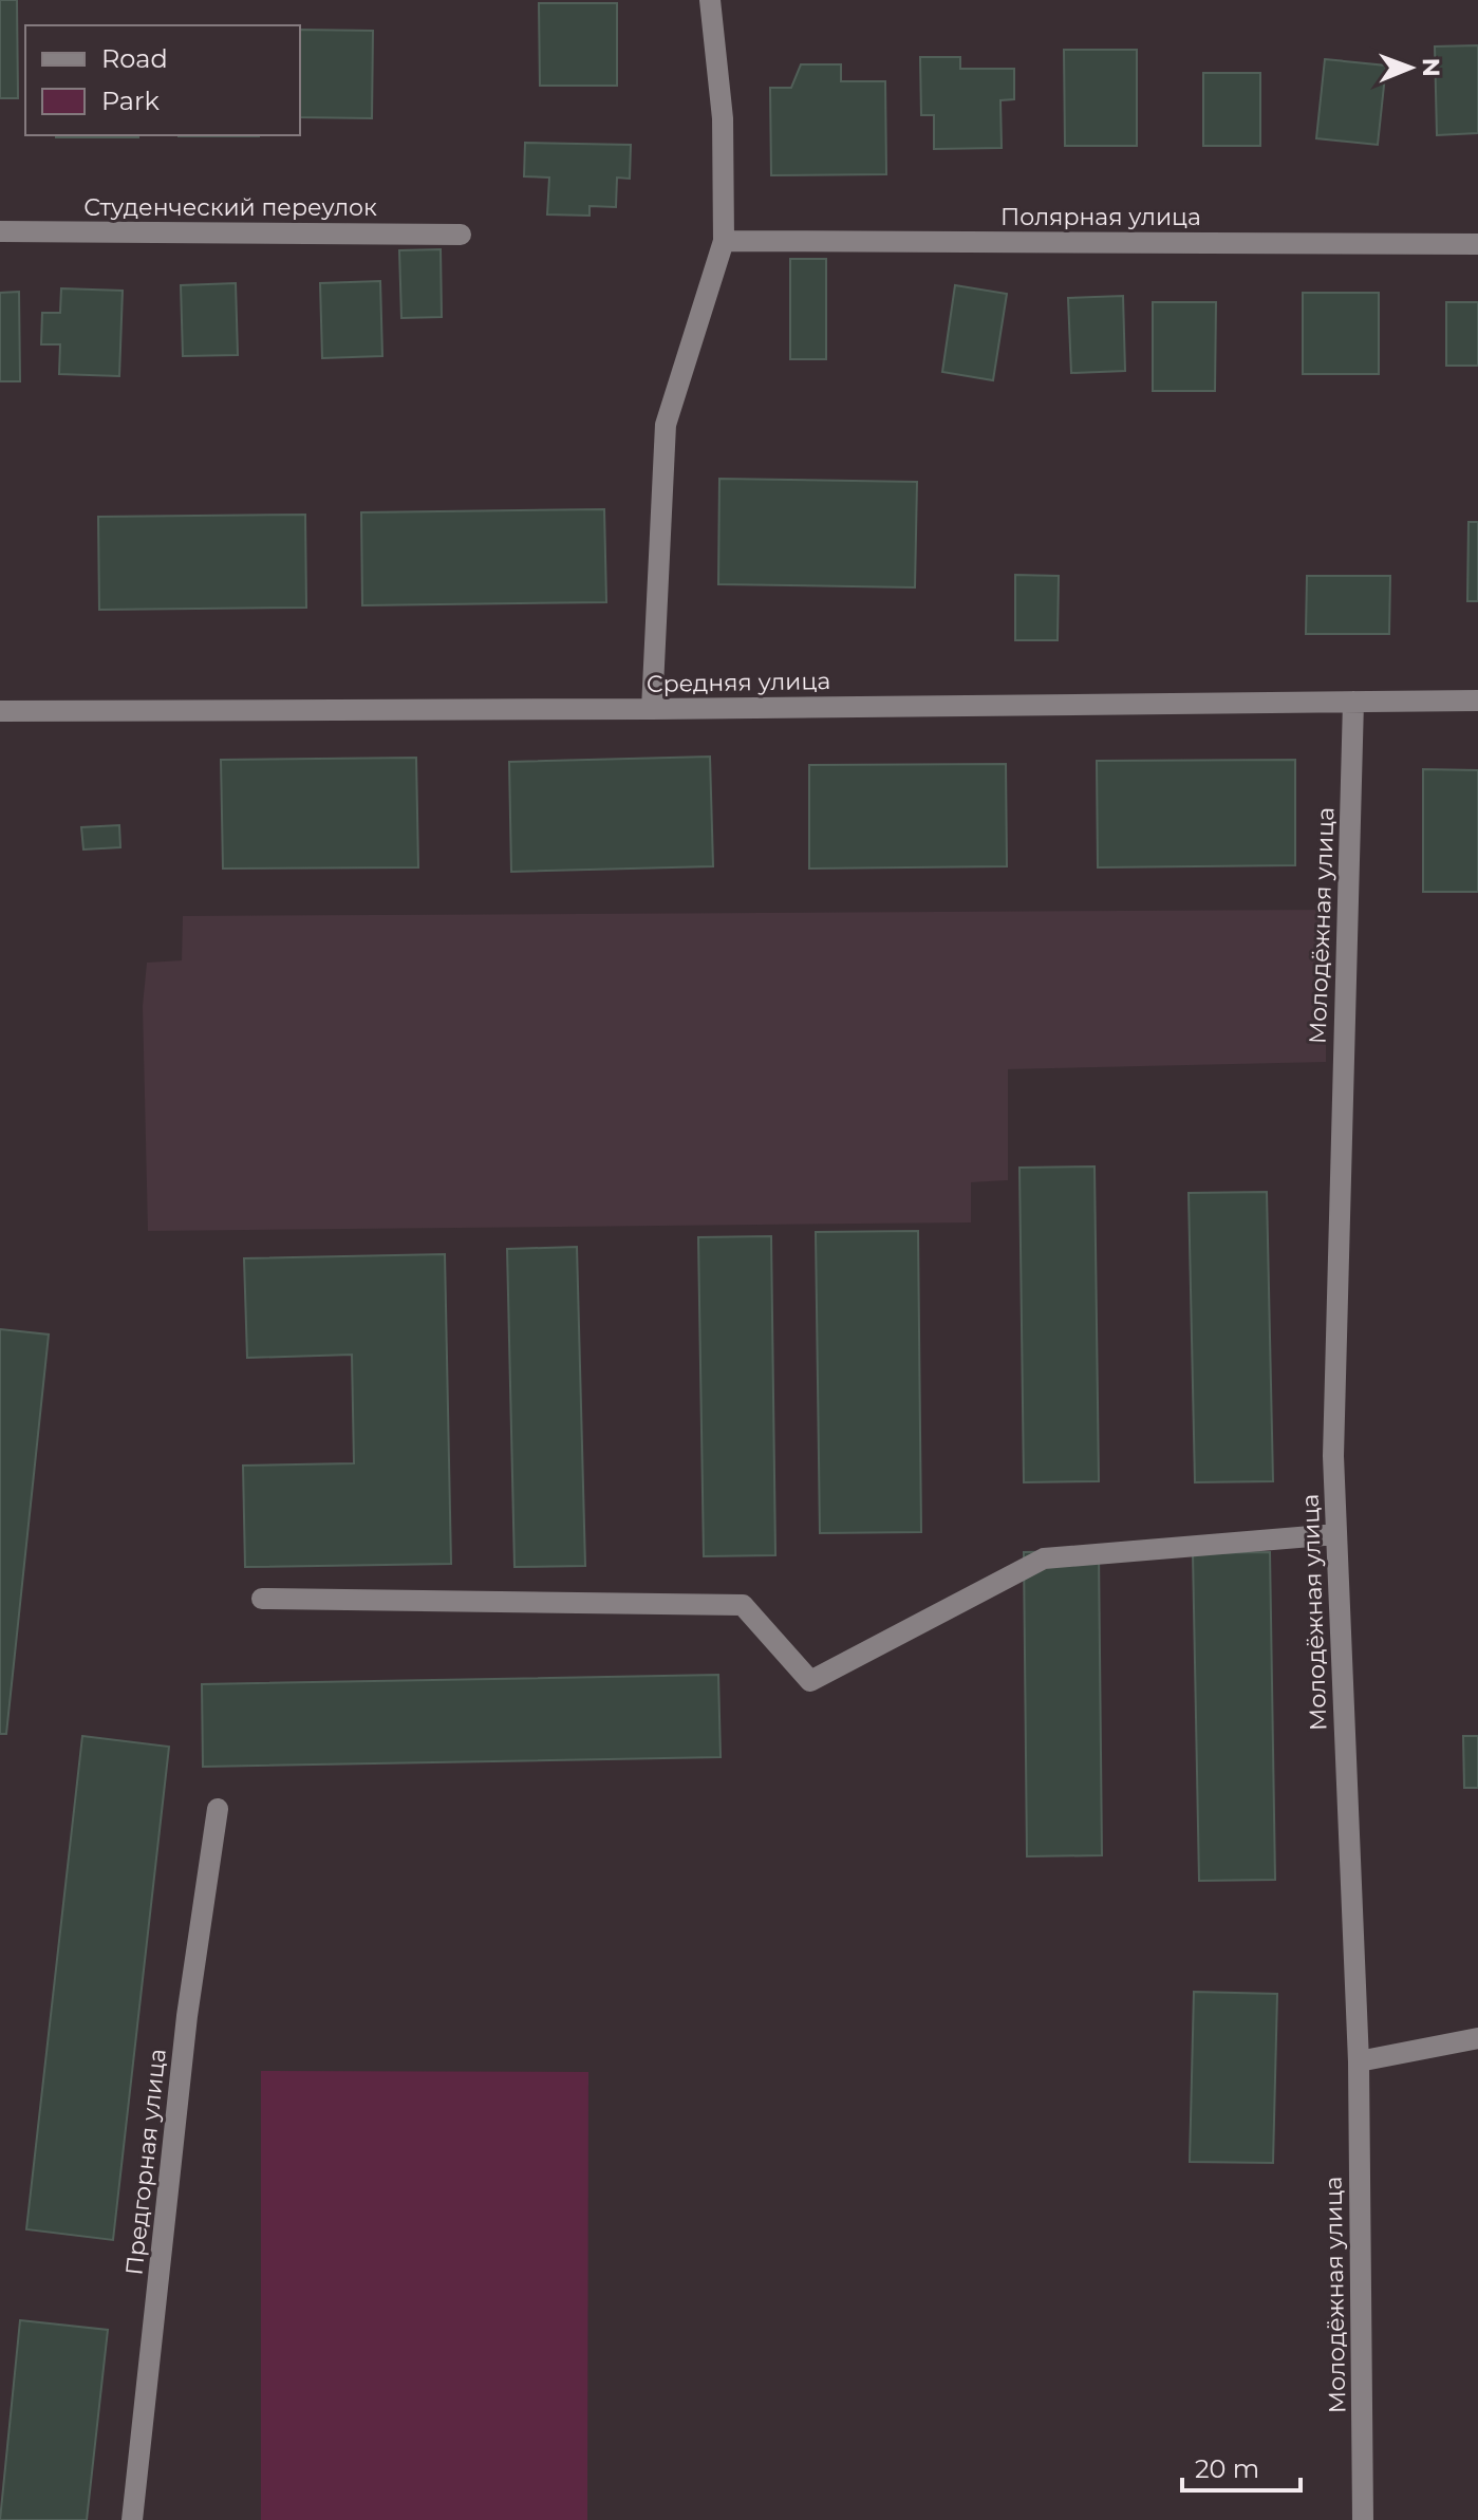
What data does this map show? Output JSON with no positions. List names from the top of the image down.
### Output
{
  "streets": {
    "street": [
      "Студенческий переулок",
      "Полярная улица",
      "Средняя улица",
      "Молодёжная улица",
      "Предгорная улица"
    ]
  },
  "crossings": [
    ["Средняя улица", "Молодёжная улица"]
  ],
  "legend": ["Road", "Park"],
  "scale_bar": "20 m",
  "north": "right"
}
